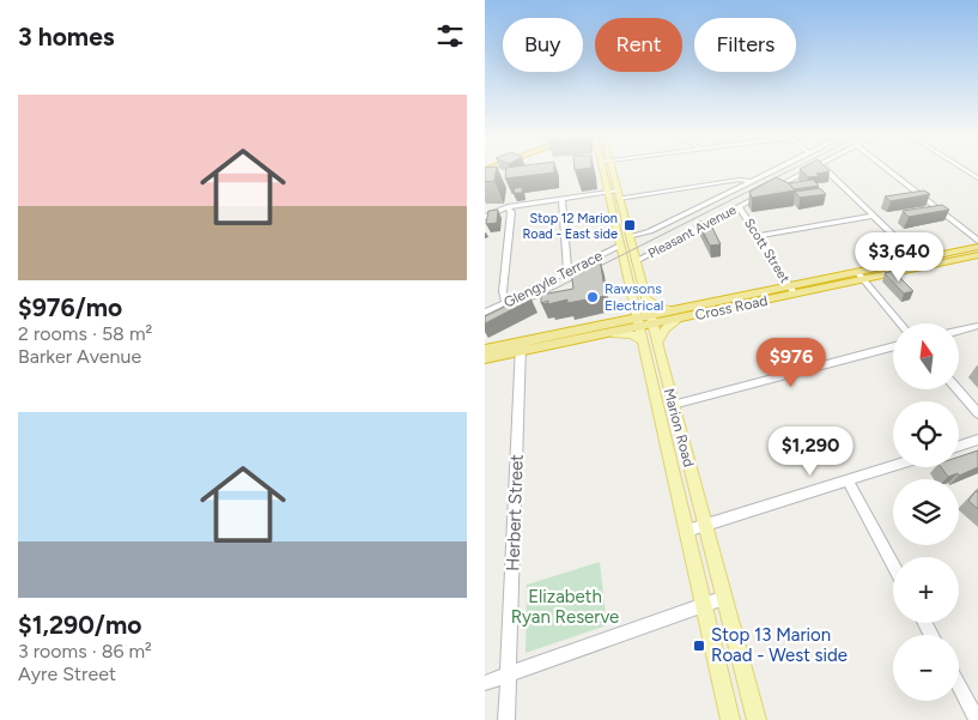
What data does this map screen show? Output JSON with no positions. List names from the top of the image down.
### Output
{
  "streets": {
    "highway": ["Cross Road"],
    "main road": ["Marion Road"],
    "street": [
      "Pleasant Avenue",
      "Scott Street",
      "Glengyle Terrace",
      "Herbert Street"
    ]
  },
  "crossings": [
    ["Pleasant Avenue", "Scott Street"],
    ["Pleasant Avenue", "Marion Road"],
    ["Scott Street", "Cross Road"],
    ["Glengyle Terrace", "Marion Road"],
    ["Cross Road", "Marion Road"],
    ["Cross Road", "Herbert Street"]
  ],
  "parks": ["Elizabeth Ryan Reserve"],
  "places": {
    "transit": ["Stop 12 Marion Road - East side", "Stop 13 Marion Road - West side"],
    "other": ["Rawsons Electrical"]
  },
  "north": "top",
  "page": {
    "heading": "3 homes",
    "chip": ["Buy", "Rent", "Filters"],
    "list": [
      {
        "name": "$976/mo",
        "note": "2 rooms · 58 m² · Barker Avenue"
      },
      {
        "name": "$1,290/mo",
        "note": "3 rooms · 86 m² · Ayre Street"
      }
    ],
    "price": ["$3,640", "$976", "$1,290"],
    "map_buttons": ["+", "−"]
  }
}
